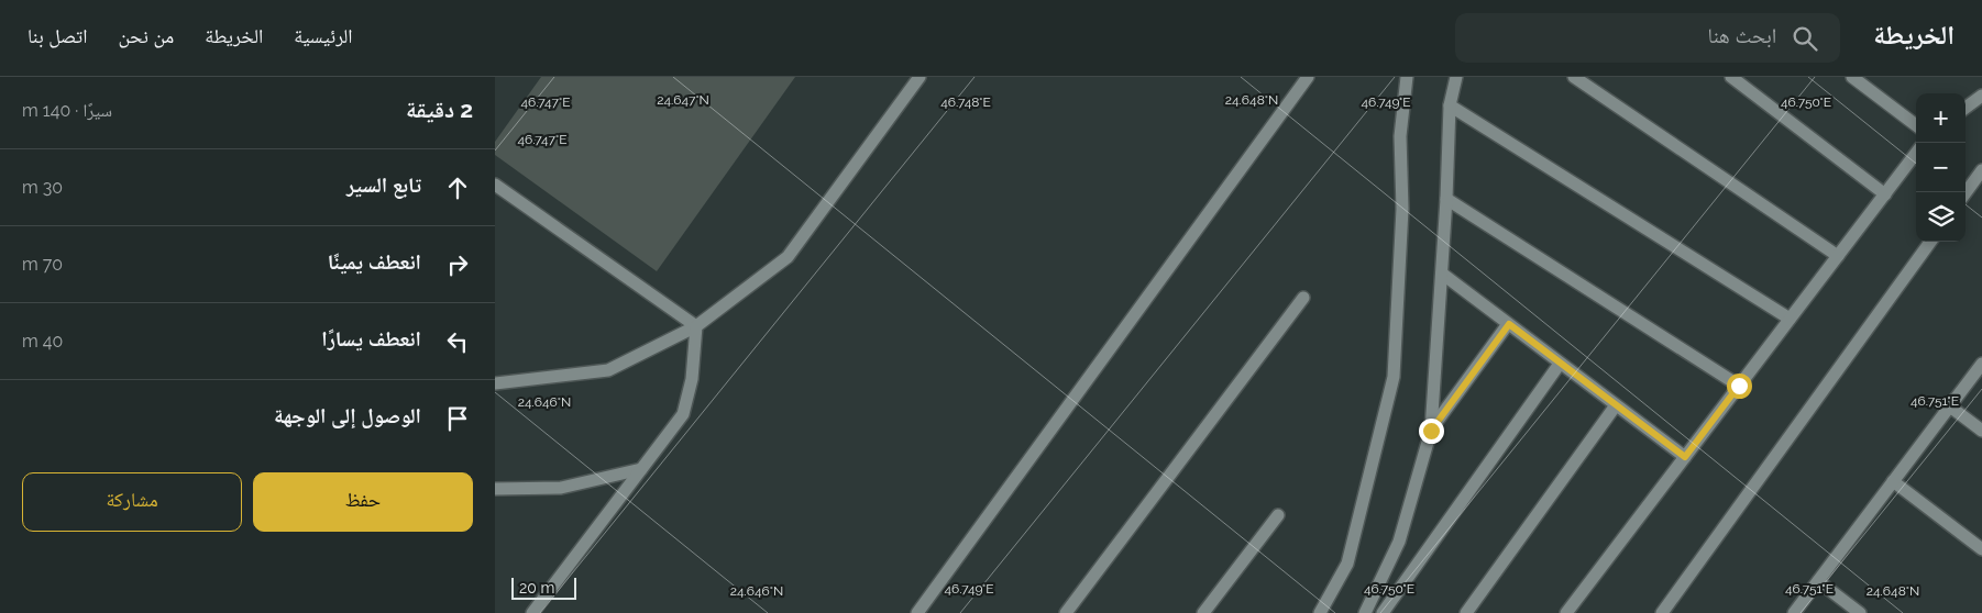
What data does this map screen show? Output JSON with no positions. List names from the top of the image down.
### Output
{
  "scale_bar": "20 m",
  "page": {
    "header": "الخريطة",
    "search": "ابحث هنا",
    "nav": [
      "الرئيسية",
      "الخريطة",
      "من نحن",
      "اتصل بنا"
    ],
    "heading": ["2 دقيقة", "سيرًا · 140 m"],
    "map_buttons": ["+", "−"],
    "list": [
      ["تابع السير", "30 m"],
      ["انعطف يمينًا", "70 m"],
      ["انعطف يسارًا", "40 m"],
      "الوصول إلى الوجهة"
    ],
    "buttons": ["حفظ", "مشاركة"],
    "scale": "20 m"
  },
  "coordinates": [
    "24.647°N",
    "24.648°N",
    "46.747°E",
    "46.749°E",
    "46.750°E",
    "46.748°E",
    "46.751°E",
    "24.646°N"
  ]
}
